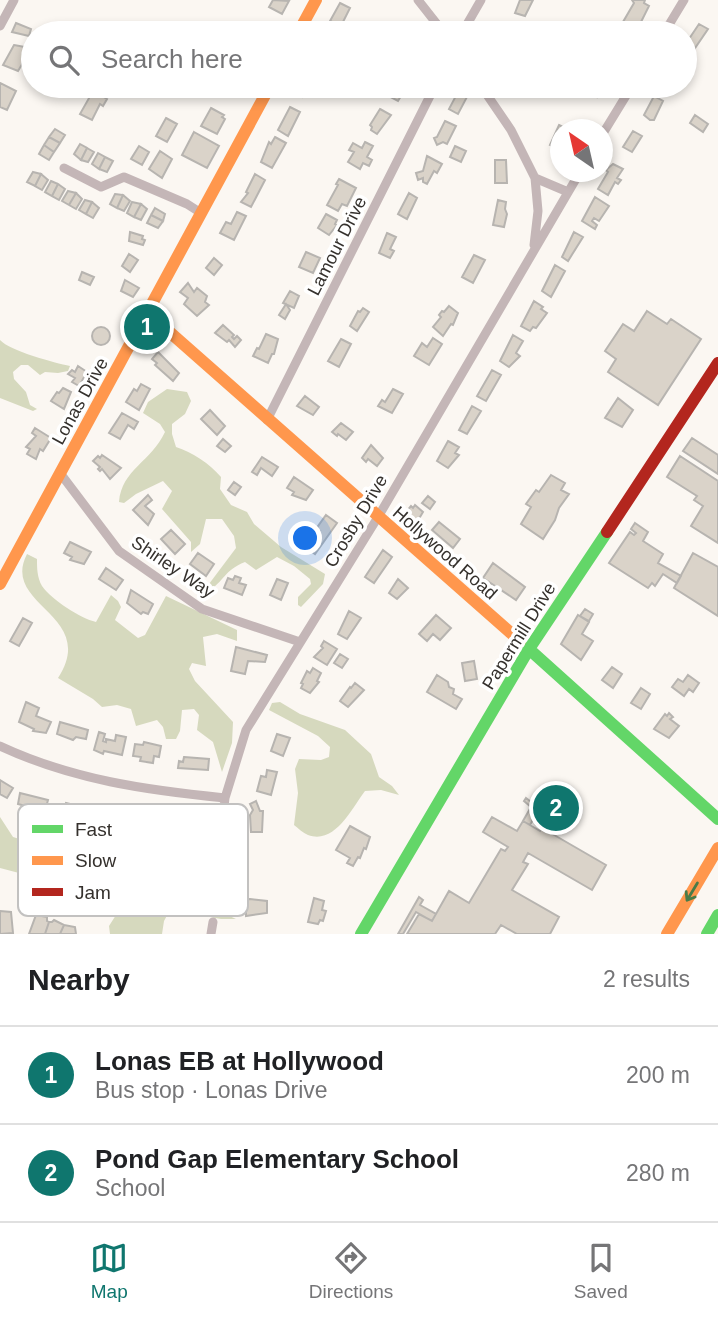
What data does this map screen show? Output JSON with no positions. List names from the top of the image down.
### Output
{
  "streets": {
    "main road": ["Lonas Drive", "Hollywood Road", "Papermill Drive"],
    "street": ["Lamour Drive", "Crosby Drive", "Shirley Way"]
  },
  "crossings": [
    ["Lamour Drive", "Hollywood Road"],
    ["Lonas Drive", "Hollywood Road"],
    ["Lonas Drive", "Shirley Way"],
    ["Crosby Drive", "Hollywood Road"],
    ["Crosby Drive", "Shirley Way"],
    ["Hollywood Road", "Papermill Drive"]
  ],
  "legend": ["Fast", "Slow", "Jam"],
  "north": "top left",
  "page": {
    "search": "Search here",
    "pins": ["1", "2"],
    "heading": ["Nearby", "2 results"],
    "list": [
      {
        "mark": "1",
        "name": "Lonas EB at Hollywood",
        "note": "Bus stop · Lonas Drive",
        "value": "200 m"
      },
      {
        "mark": "2",
        "name": "Pond Gap Elementary School",
        "note": "School",
        "value": "280 m"
      }
    ],
    "nav": ["Map", "Directions", "Saved"]
  }
}
